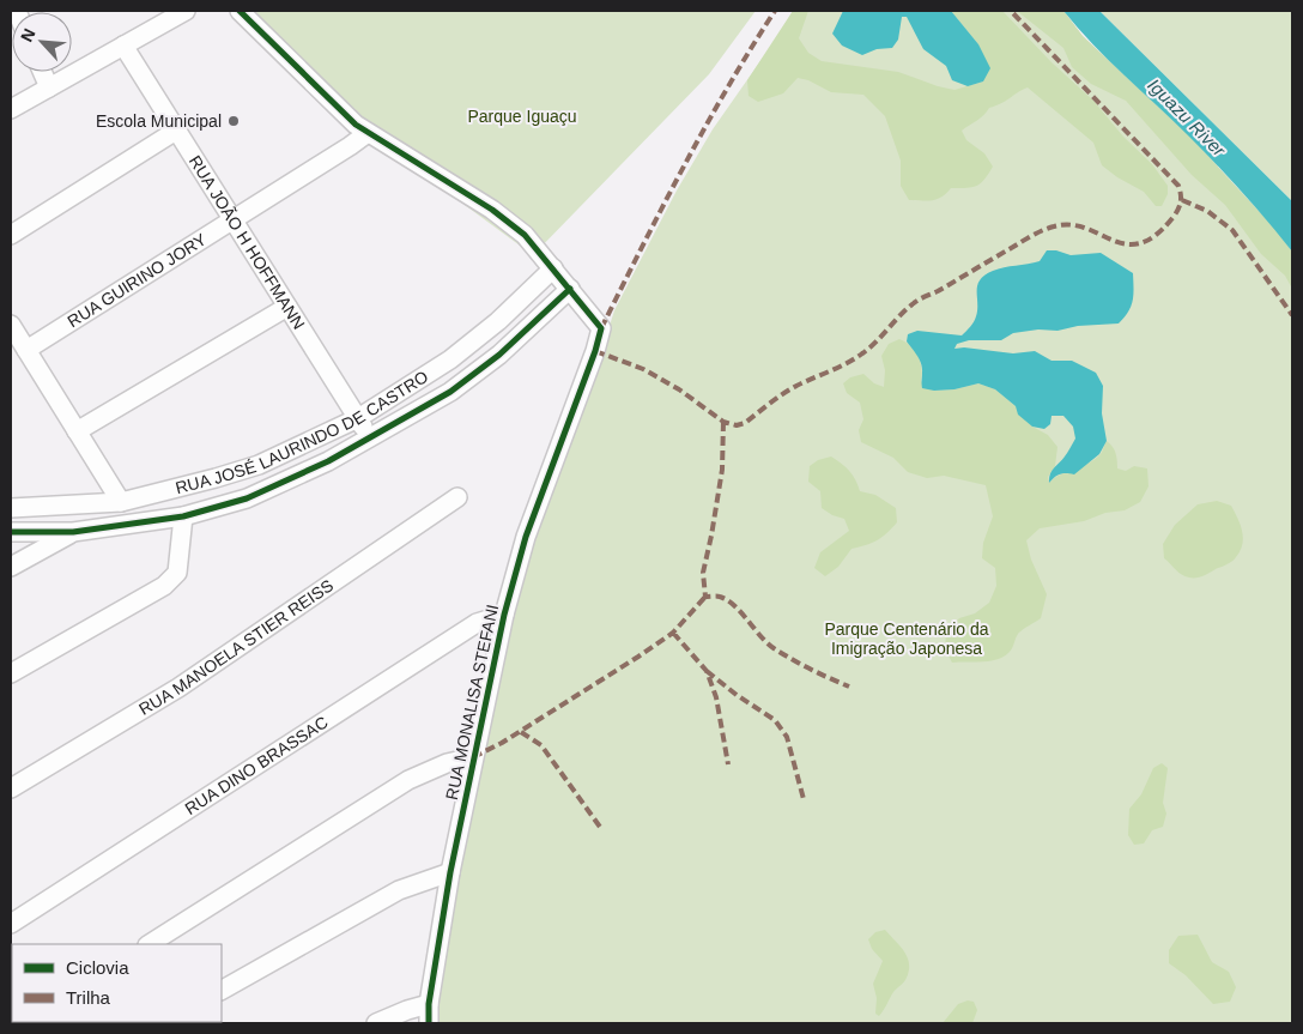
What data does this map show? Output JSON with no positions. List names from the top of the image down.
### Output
{
  "streets": {
    "street": [
      "RUA JOÃO H HOFFMANN",
      "RUA GUIRINO JORY",
      "RUA JOSÉ LAURINDO DE CASTRO",
      "RUA MANOELA STIER REISS",
      "RUA MONALISA STEFANI",
      "RUA DINO BRASSAC"
    ]
  },
  "crossings": [
    ["RUA JOÃO H HOFFMANN", "RUA GUIRINO JORY"],
    ["RUA JOÃO H HOFFMANN", "RUA JOSÉ LAURINDO DE CASTRO"],
    ["RUA JOSÉ LAURINDO DE CASTRO", "RUA MONALISA STEFANI"],
    ["RUA MONALISA STEFANI", "RUA DINO BRASSAC"]
  ],
  "water": ["Iguazu River"],
  "parks": ["Parque Iguaçu", "Parque Centenário da Imigração Japonesa"],
  "places": ["Escola Municipal"],
  "legend": ["Ciclovia", "Trilha"],
  "north": "top left"
}
